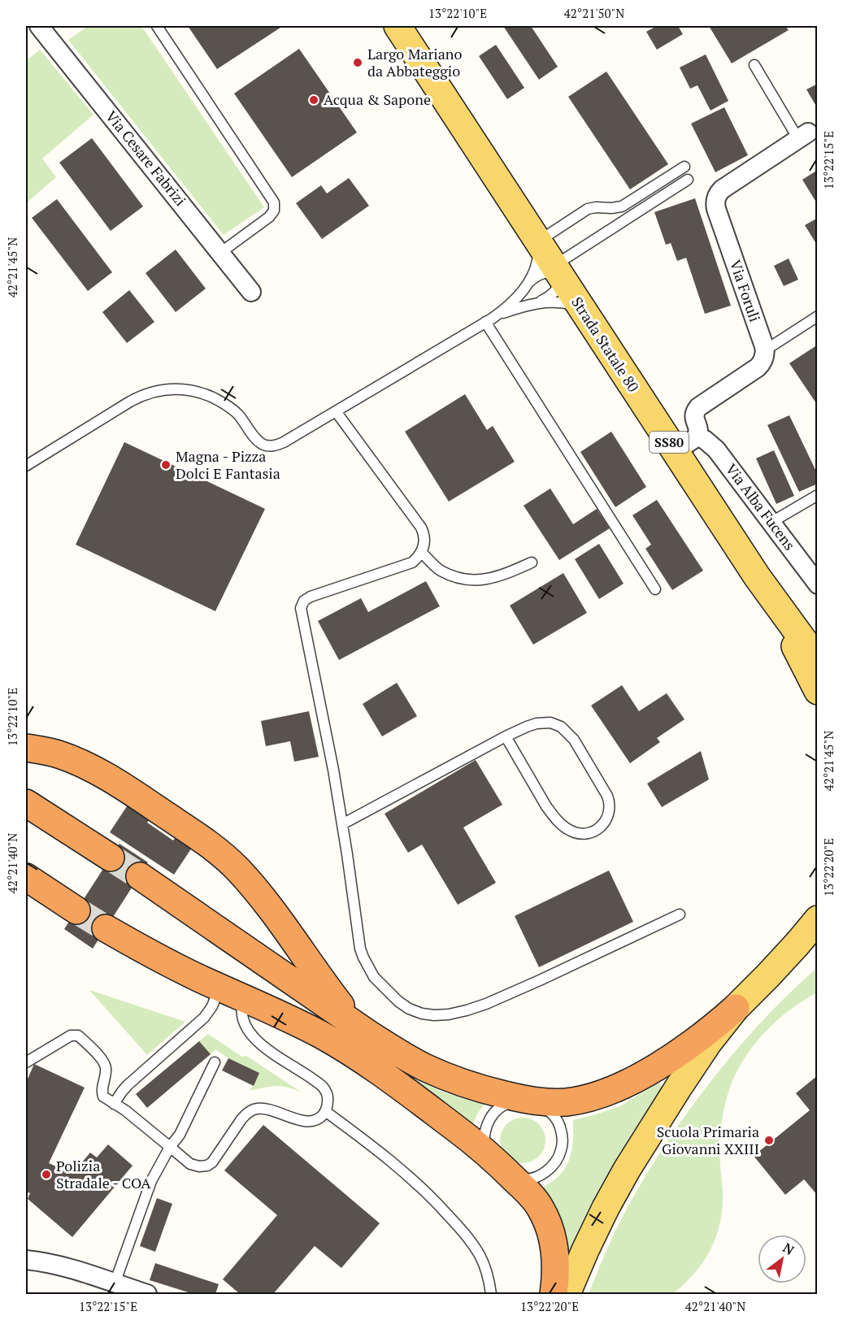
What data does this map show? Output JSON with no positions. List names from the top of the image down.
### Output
{
  "streets": {
    "main road": ["Strada Statale 80", "SS80"],
    "street": ["Via Cesare Fabrizi", "Via Foruli", "Via Alba Fucens"]
  },
  "places": [
    "Largo Mariano da Abbateggio",
    "Acqua & Sapone",
    "Magna - Pizza Dolci E Fantasia",
    "Scuola Primaria Giovanni XXIII",
    "Polizia Stradale - COA"
  ],
  "north": "top right",
  "coordinates": [
    "13°22'10\"E",
    "42°21'50\"N",
    "13°22'15\"E",
    "42°21'45\"N",
    "42°21'40\"N",
    "13°22'20\"E"
  ]
}
